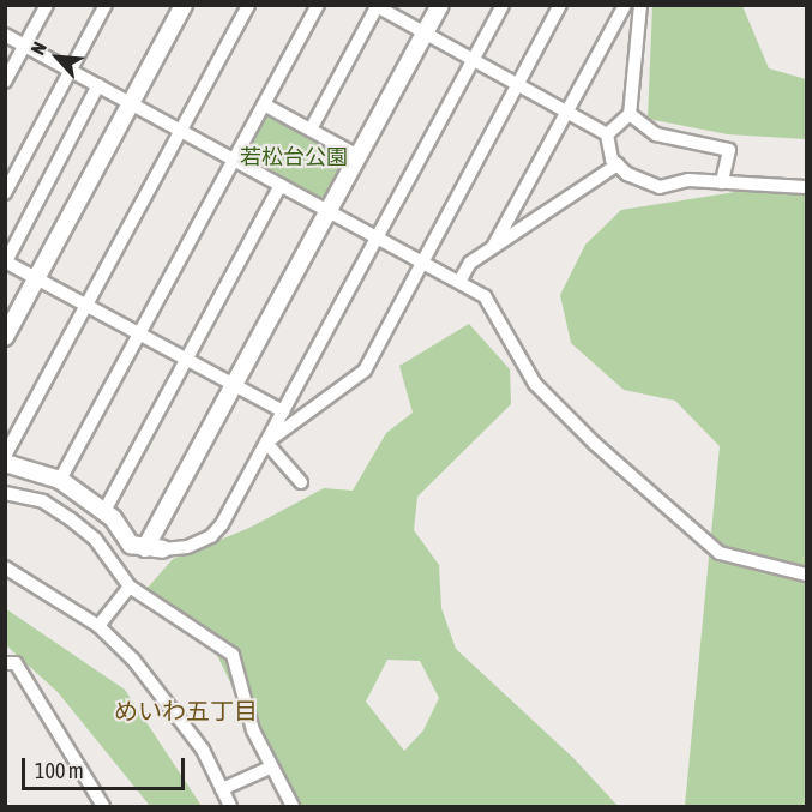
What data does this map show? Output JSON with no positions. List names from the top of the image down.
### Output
{
  "districts": ["めいわ五丁目"],
  "parks": ["若松台公園"],
  "scale_bar": "100 m",
  "north": "top left"
}
